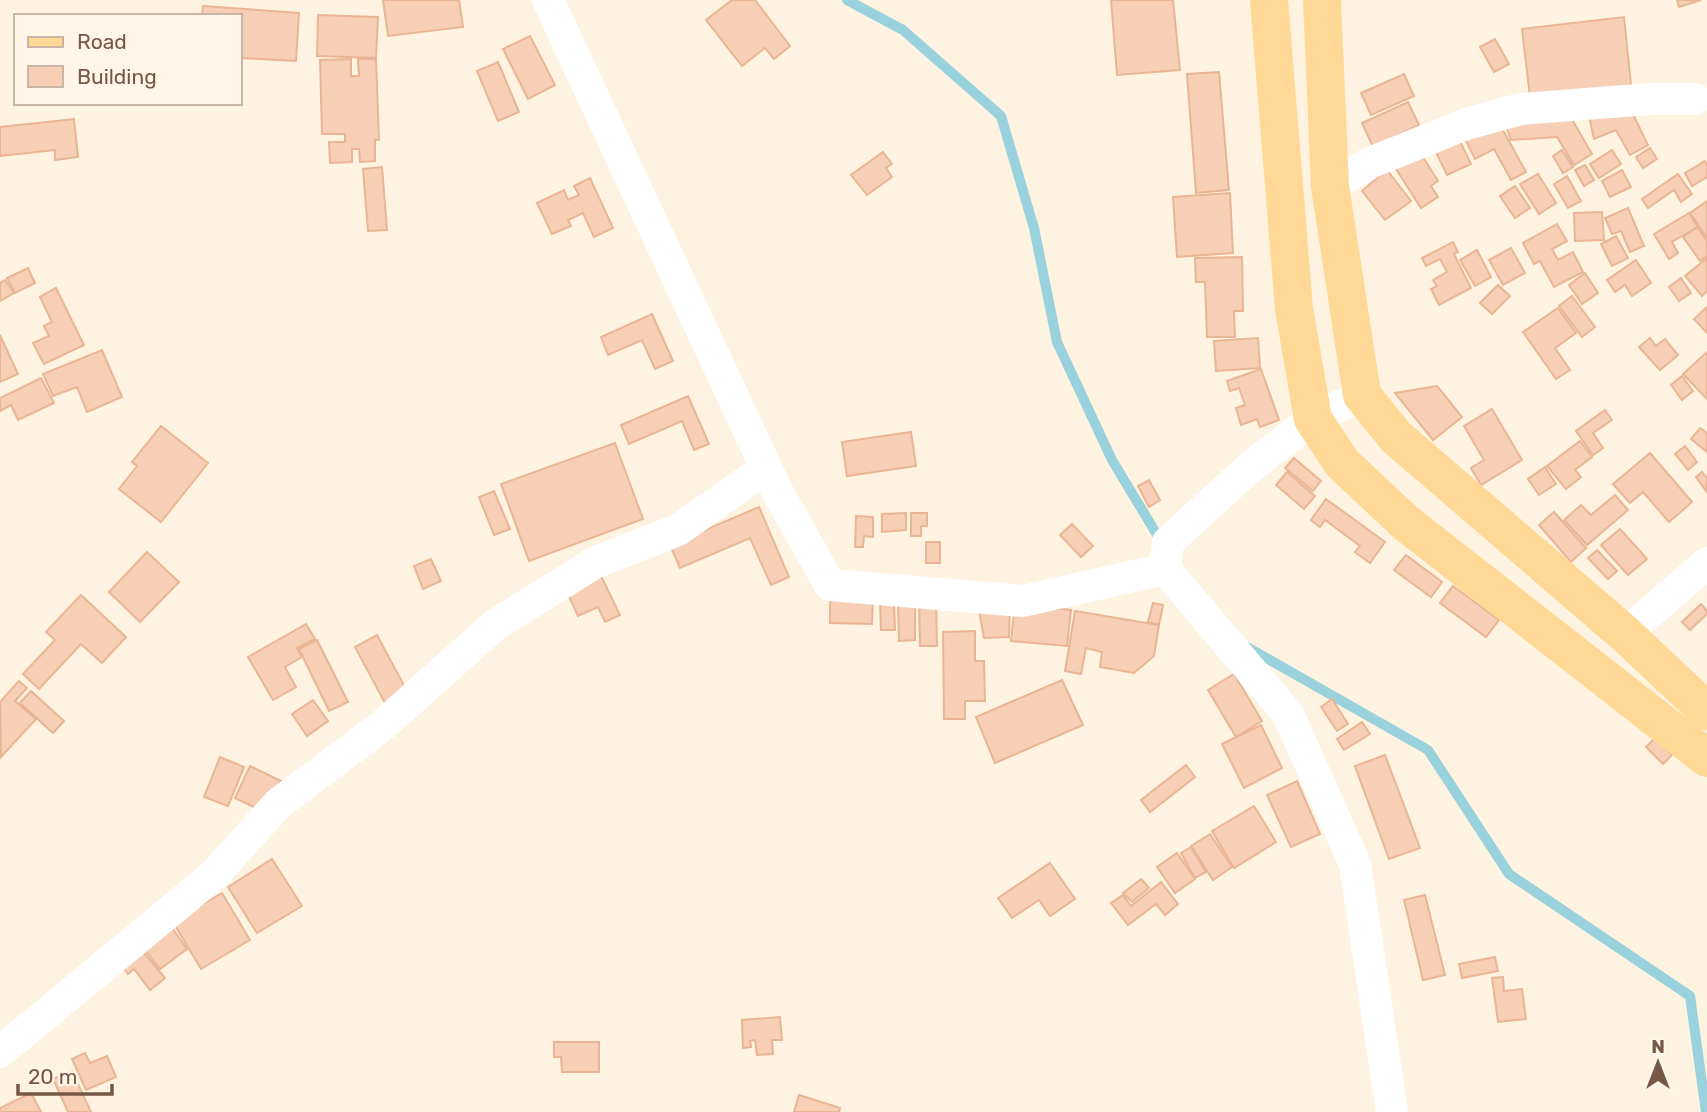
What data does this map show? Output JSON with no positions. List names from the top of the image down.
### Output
{
  "legend": ["Road", "Building"],
  "scale_bar": "20 m",
  "north": "top"
}
